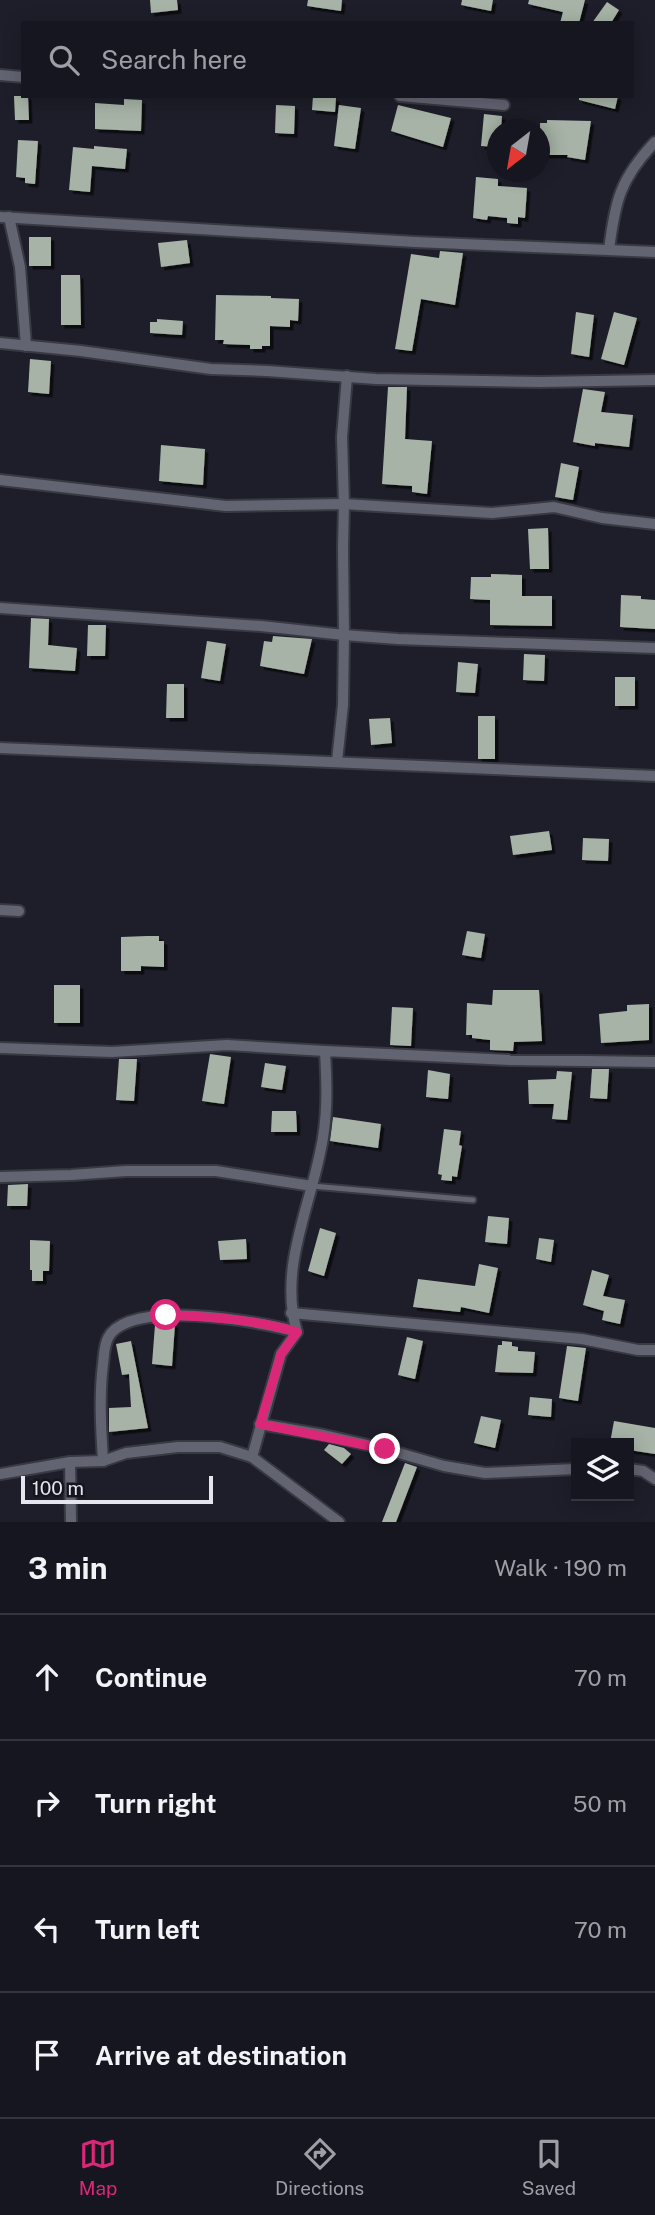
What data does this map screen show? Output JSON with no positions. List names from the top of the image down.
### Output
{
  "scale_bar": "100 m",
  "north": "bottom left",
  "page": {
    "search": "Search here",
    "scale": "100 m",
    "heading": ["3 min", "Walk · 190 m"],
    "list": [
      ["Continue", "70 m"],
      ["Turn right", "50 m"],
      ["Turn left", "70 m"],
      "Arrive at destination"
    ],
    "nav": ["Map", "Directions", "Saved"]
  }
}
